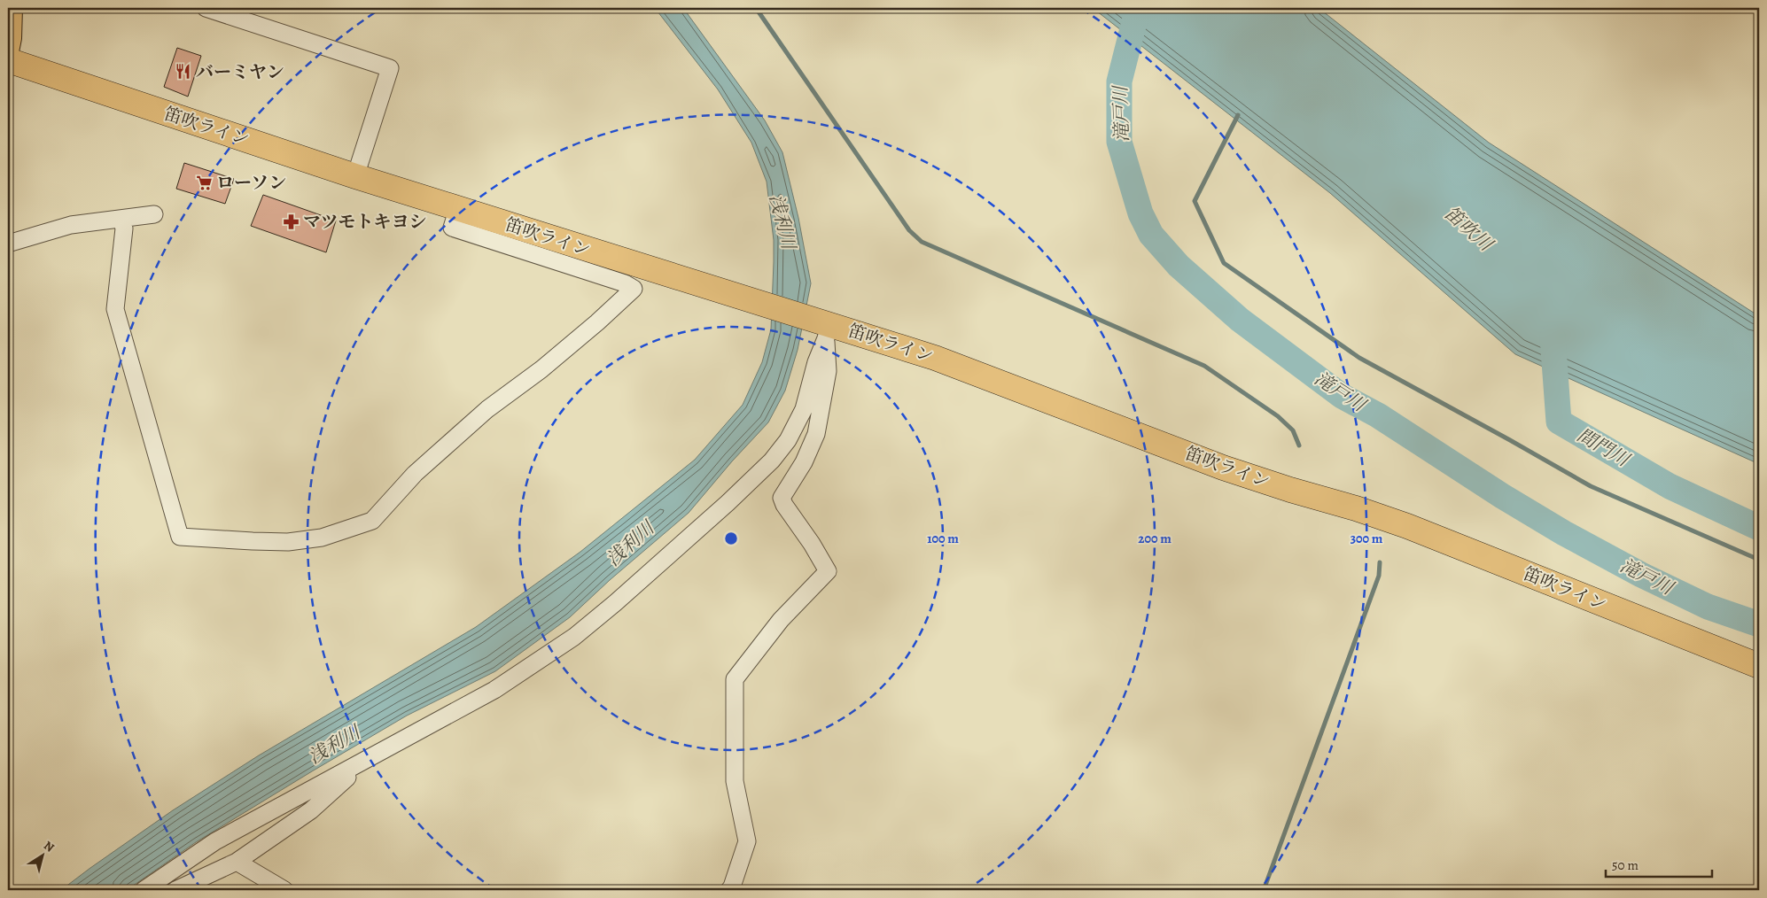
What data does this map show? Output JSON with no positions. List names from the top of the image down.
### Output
{
  "streets": {
    "highway": ["笛吹ライン"]
  },
  "water": [
    "滝戸川",
    "浅利川",
    "笛吹川",
    "間門川"
  ],
  "places": {
    "restaurant": ["バーミヤン"],
    "supermarket": ["ローソン"],
    "pharmacy": ["マツモトキヨシ"]
  },
  "scale_bar": "50 m",
  "north": "top right",
  "rings": ["100 m", "200 m", "300 m"]
}
